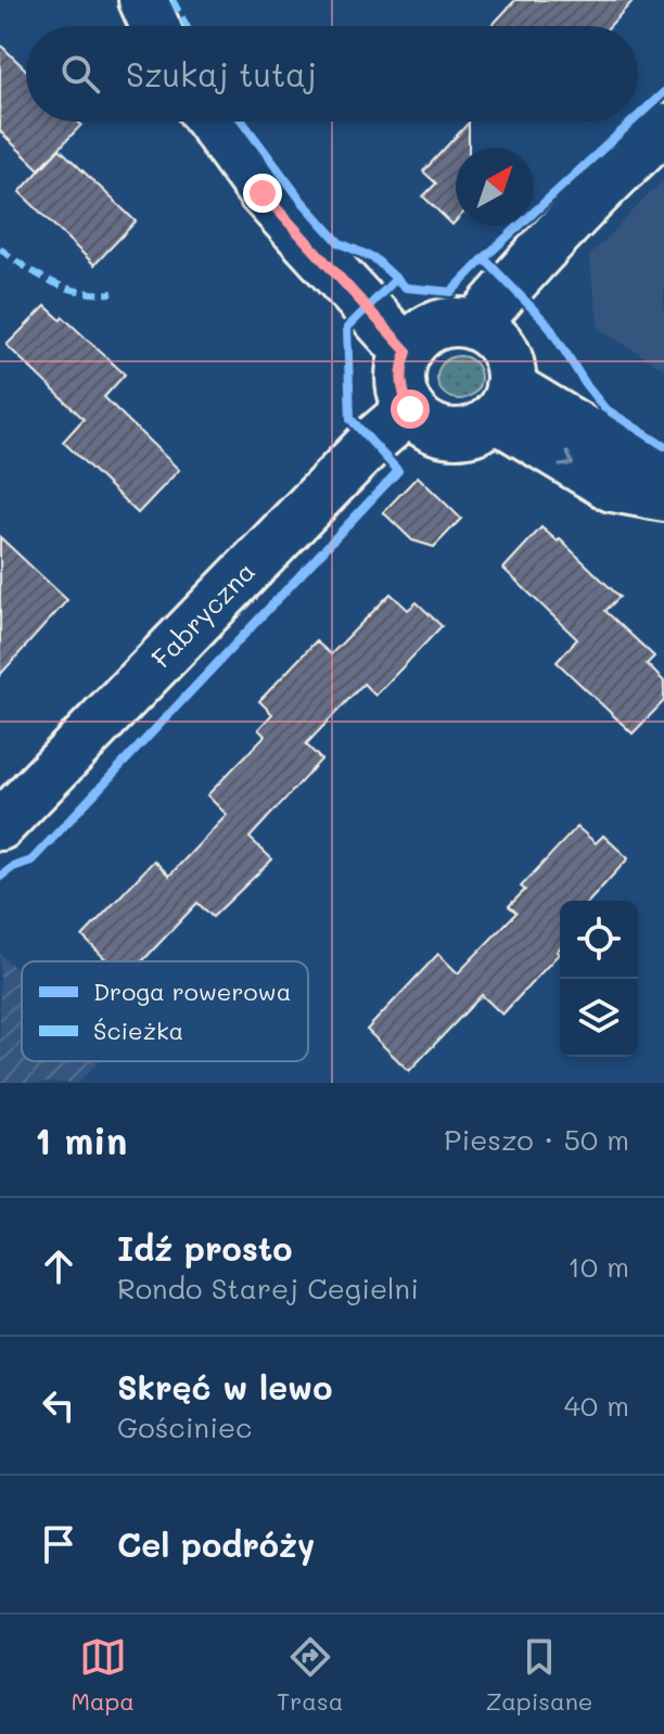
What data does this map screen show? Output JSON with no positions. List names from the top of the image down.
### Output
{
  "streets": {
    "street": ["Fabryczna"]
  },
  "legend": ["Droga rowerowa", "Ścieżka"],
  "north": "top right",
  "page": {
    "search": "Szukaj tutaj",
    "heading": ["1 min", "Pieszo · 50 m"],
    "list": [
      ["Idź prosto", "Rondo Starej Cegielni", "10 m"],
      ["Skręć w lewo", "Gościniec", "40 m"],
      "Cel podróży"
    ],
    "nav": ["Mapa", "Trasa", "Zapisane"]
  }
}
